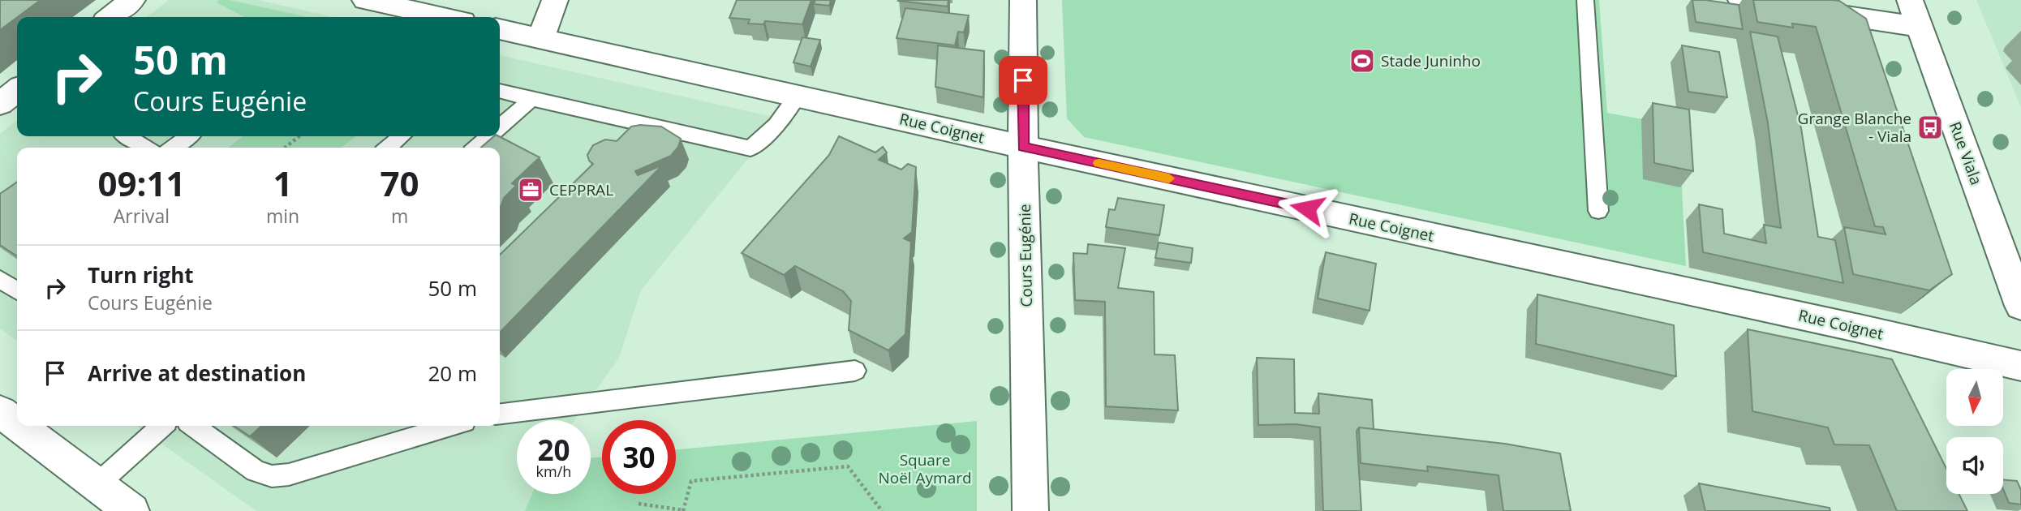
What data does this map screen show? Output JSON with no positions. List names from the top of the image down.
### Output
{
  "streets": {
    "street": ["Rue Coignet", "Rue Viala", "Cours Eugénie"]
  },
  "crossings": [
    ["Rue Coignet", "Cours Eugénie"]
  ],
  "parks": ["Square Noël Aymard"],
  "places": {
    "sports": ["Stade Juninho"],
    "bus stop": ["Grange Blanche - Viala"],
    "office": ["CEPPRAL"]
  },
  "north": "bottom",
  "page": {
    "turn": ["50 m", "Cours Eugénie"],
    "eta": [
      "09:11",
      "Arrival",
      "1",
      "min",
      "70",
      "m"
    ],
    "list": [
      {
        "name": "Turn right",
        "note": "Cours Eugénie",
        "value": "50 m"
      },
      {
        "name": "Arrive at destination",
        "value": "20 m"
      }
    ],
    "speed": "20 km/h",
    "limit": "30"
  }
}
